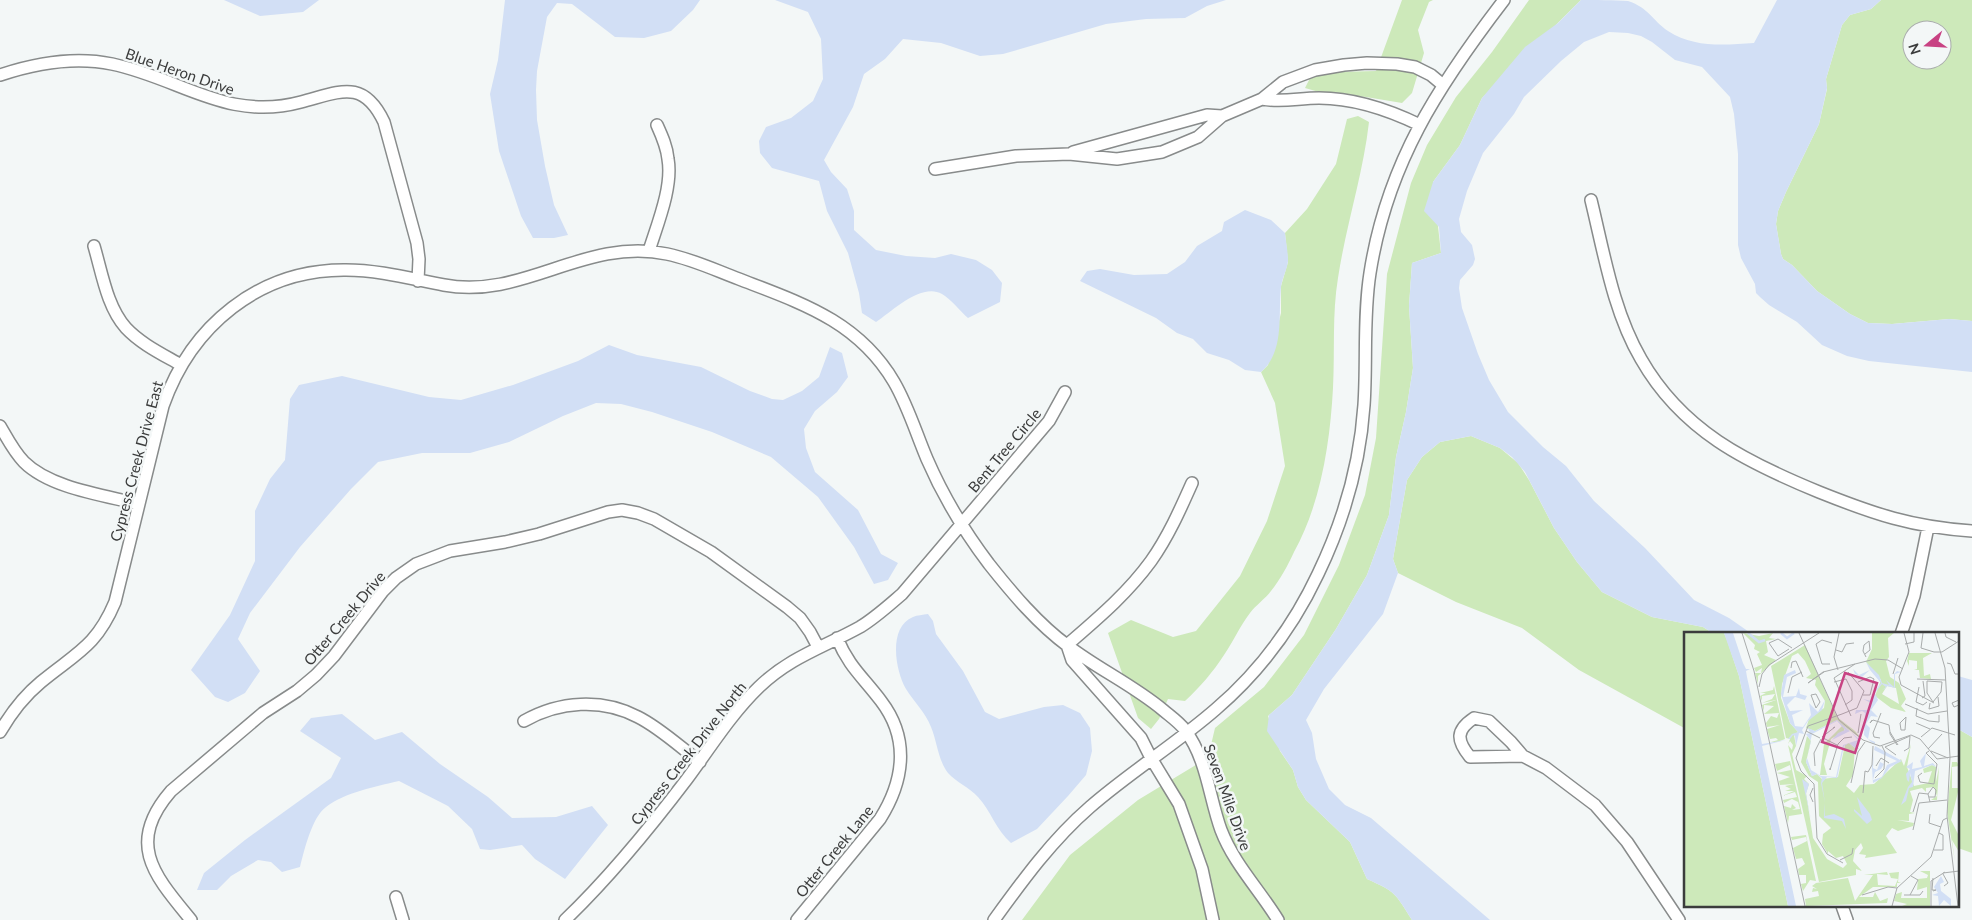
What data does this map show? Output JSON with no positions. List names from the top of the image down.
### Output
{
  "streets": {
    "street": [
      "Blue Heron Drive",
      "Bent Tree Circle",
      "Cypress Creek Drive East",
      "Otter Creek Drive",
      "Cypress Creek Drive North",
      "Seven Mile Drive",
      "Otter Creek Lane"
    ]
  },
  "crossings": [
    ["Blue Heron Drive", "Cypress Creek Drive East"],
    ["Bent Tree Circle", "Cypress Creek Drive East"],
    ["Bent Tree Circle", "Cypress Creek Drive North"],
    ["Cypress Creek Drive East", "Cypress Creek Drive North"],
    ["Cypress Creek Drive East", "Seven Mile Drive"],
    ["Otter Creek Drive", "Cypress Creek Drive North"],
    ["Cypress Creek Drive North", "Otter Creek Lane"]
  ],
  "north": "left"
}
